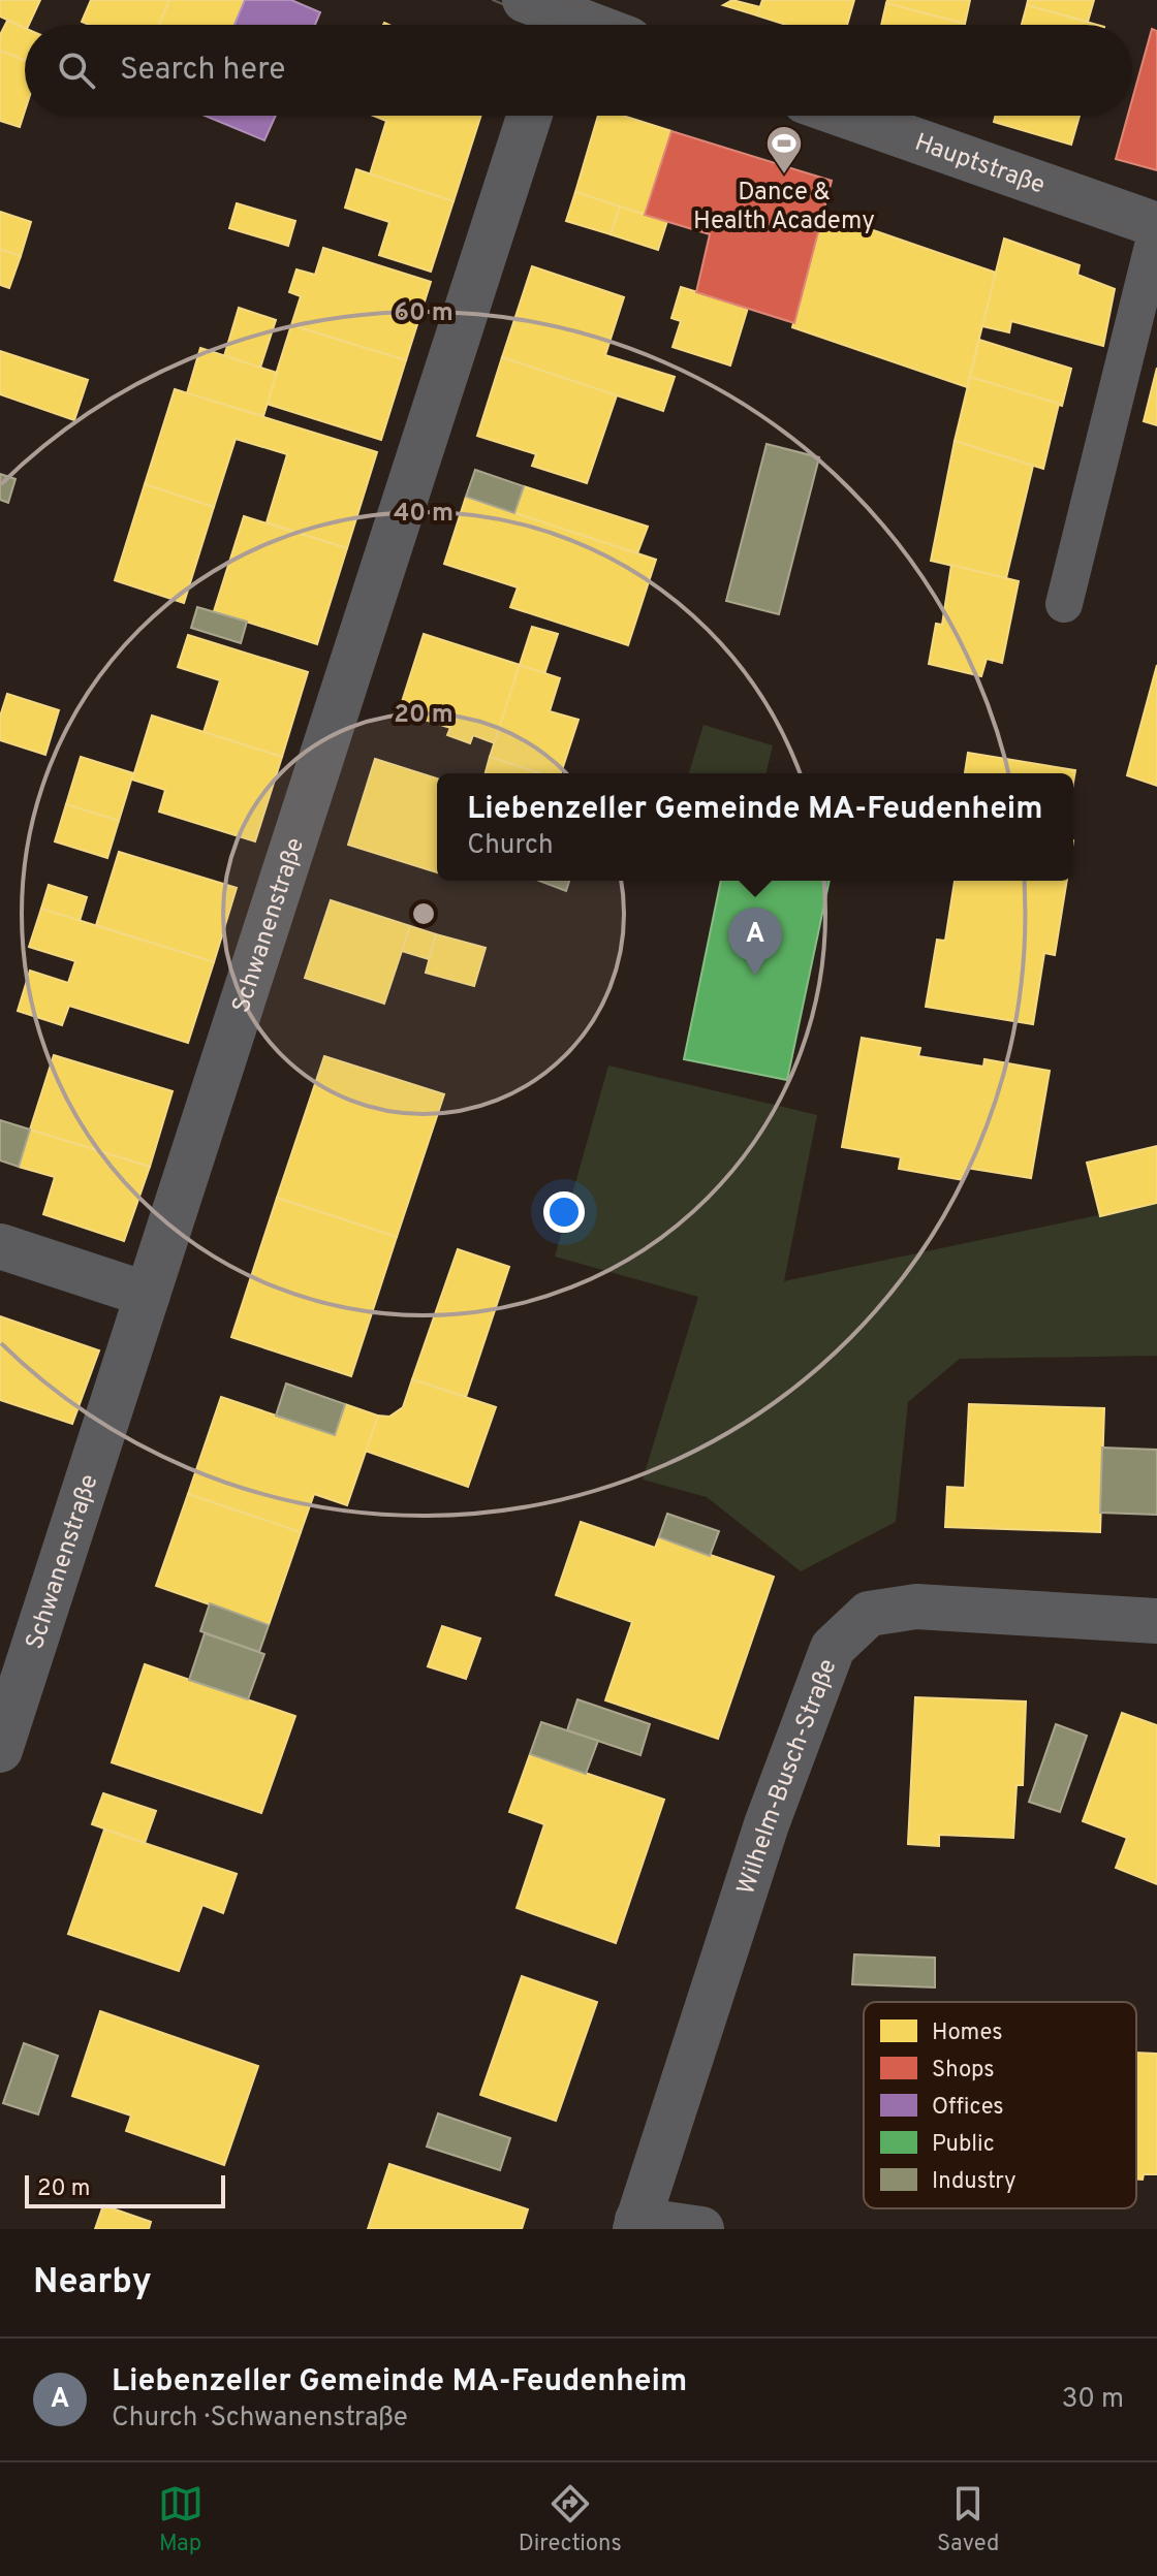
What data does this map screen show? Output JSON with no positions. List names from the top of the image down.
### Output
{
  "streets": {
    "street": ["Hauptstraße", "Schwanenstraße", "Wilhelm-Busch-Straße"]
  },
  "places": {
    "sports": ["Dance & Health Academy"]
  },
  "legend": [
    "Homes",
    "Shops",
    "Offices",
    "Public",
    "Industry"
  ],
  "scale_bar": "20 m",
  "page": {
    "search": "Search here",
    "popup": ["Liebenzeller Gemeinde MA-Feudenheim", "Church"],
    "pins": "A",
    "scale": "20 m",
    "heading": "Nearby",
    "list": [
      {
        "mark": "A",
        "name": "Liebenzeller Gemeinde MA-Feudenheim",
        "note": "Church · Schwanenstraße",
        "value": "30 m"
      }
    ],
    "nav": ["Map", "Directions", "Saved"]
  },
  "rings": ["60 m", "40 m", "20 m"]
}
